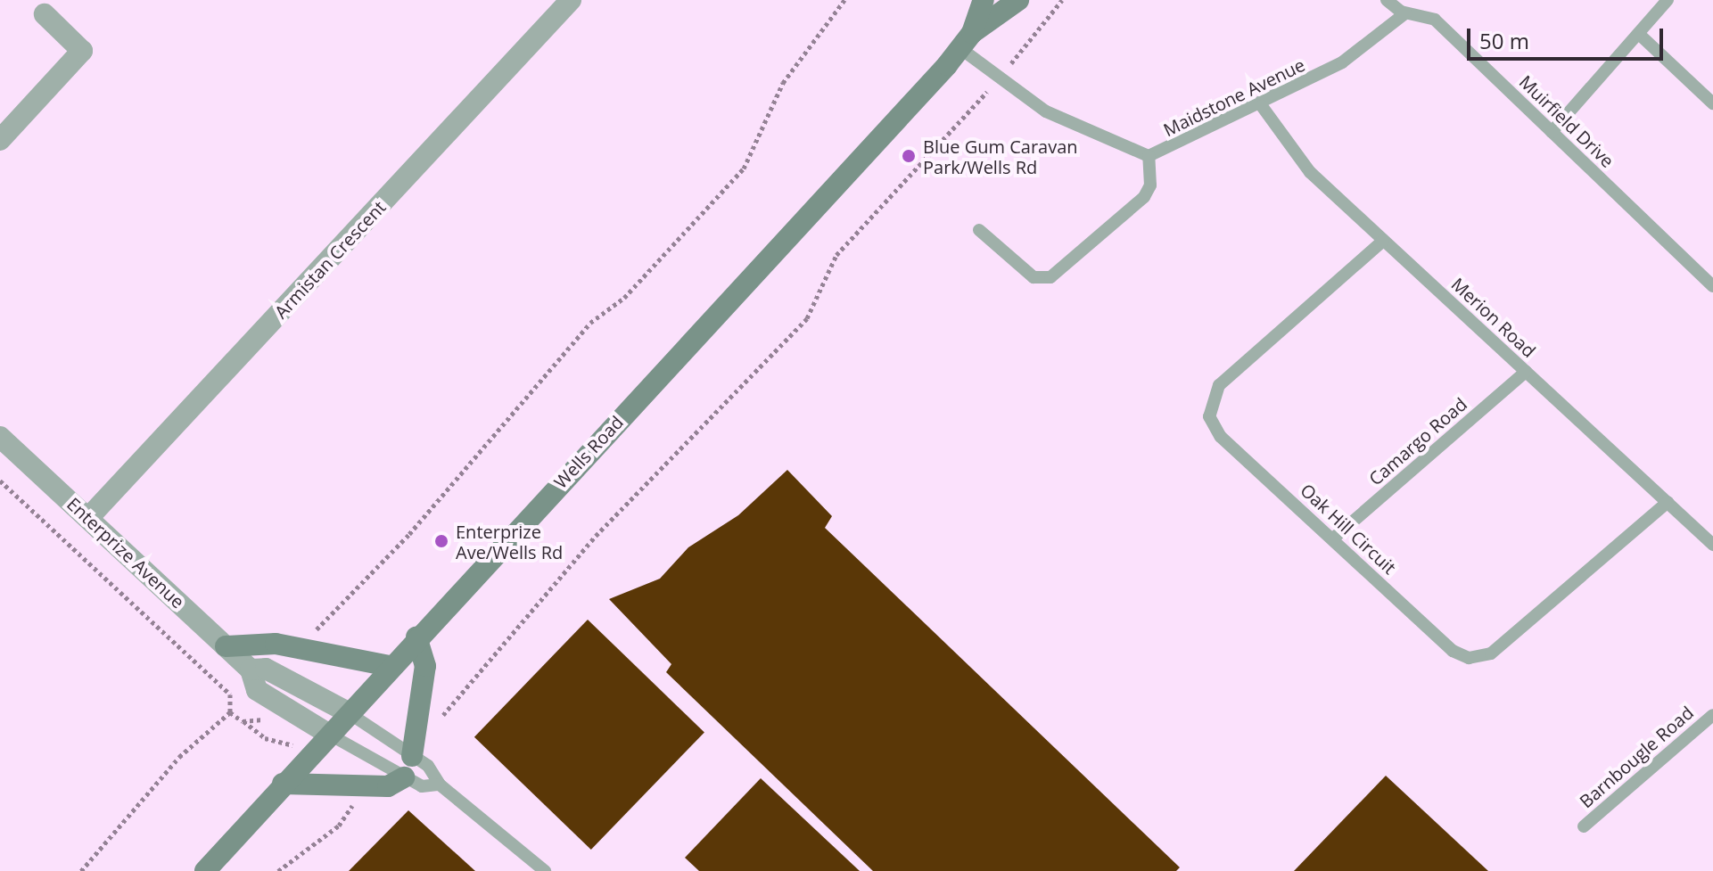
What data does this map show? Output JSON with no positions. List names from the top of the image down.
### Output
{
  "streets": {
    "main road": ["Wells Road"],
    "street": ["Armistan Crescent", "Enterprize Avenue"],
    "lane": [
      "Maidstone Avenue",
      "Muirfield Drive",
      "Merion Road",
      "Camargo Road",
      "Oak Hill Circuit",
      "Barnbougle Road"
    ]
  },
  "crossings": [
    ["Maidstone Avenue", "Muirfield Drive"],
    ["Maidstone Avenue", "Merion Road"],
    ["Maidstone Avenue", "Wells Road"],
    ["Armistan Crescent", "Enterprize Avenue"],
    ["Merion Road", "Camargo Road"],
    ["Merion Road", "Oak Hill Circuit"],
    ["Camargo Road", "Oak Hill Circuit"],
    ["Wells Road", "Enterprize Avenue"]
  ],
  "places": ["Blue Gum Caravan Park/Wells Rd", "Enterprize Ave/Wells Rd"],
  "scale_bar": "50 m"
}
